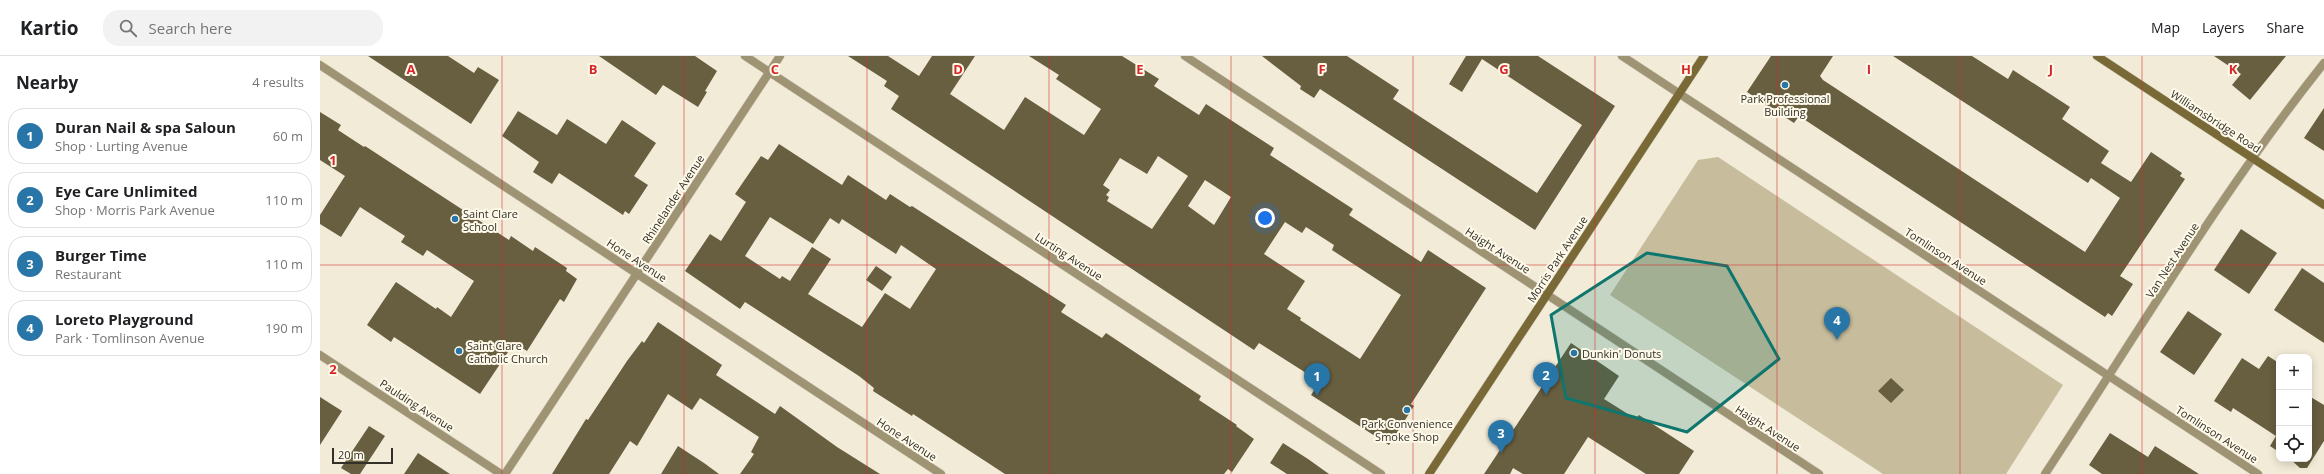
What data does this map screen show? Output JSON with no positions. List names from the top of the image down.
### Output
{
  "streets": {
    "main road": ["Williamsbridge Road", "Morris Park Avenue"],
    "street": [
      "Rhinelander Avenue",
      "Haight Avenue",
      "Lurting Avenue",
      "Tomlinson Avenue",
      "Hone Avenue",
      "Van Nest Avenue",
      "Paulding Avenue"
    ]
  },
  "crossings": [
    ["Williamsbridge Road", "Van Nest Avenue"],
    ["Rhinelander Avenue", "Lurting Avenue"],
    ["Rhinelander Avenue", "Hone Avenue"],
    ["Haight Avenue", "Morris Park Avenue"],
    ["Tomlinson Avenue", "Morris Park Avenue"],
    ["Tomlinson Avenue", "Van Nest Avenue"]
  ],
  "places": [
    "Park Professional Building",
    "Saint Clare School",
    "Saint Clare Catholic Church",
    "Dunkin' Donuts",
    "Park Convenience Smoke Shop"
  ],
  "scale_bar": "20 m",
  "page": {
    "header": "Kartio",
    "search": "Search here",
    "nav": ["Map", "Layers", "Share"],
    "heading": ["Nearby", "4 results"],
    "list": [
      {
        "mark": "1",
        "name": "Duran Nail & spa Saloun",
        "note": "Shop · Lurting Avenue",
        "value": "60 m"
      },
      {
        "mark": "2",
        "name": "Eye Care Unlimited",
        "note": "Shop · Morris Park Avenue",
        "value": "110 m"
      },
      {
        "mark": "3",
        "name": "Burger Time",
        "note": "Restaurant",
        "value": "110 m"
      },
      {
        "mark": "4",
        "name": "Loreto Playground",
        "note": "Park · Tomlinson Avenue",
        "value": "190 m"
      }
    ],
    "pins": [
      "4",
      "2",
      "1",
      "3"
    ],
    "map_buttons": ["+", "−"],
    "scale": "20 m"
  },
  "grid": {
    "columns": [
      "A",
      "B",
      "C",
      "D",
      "E",
      "F",
      "G",
      "H",
      "I",
      "J",
      "K"
    ],
    "rows": ["1", "2"]
  }
}
